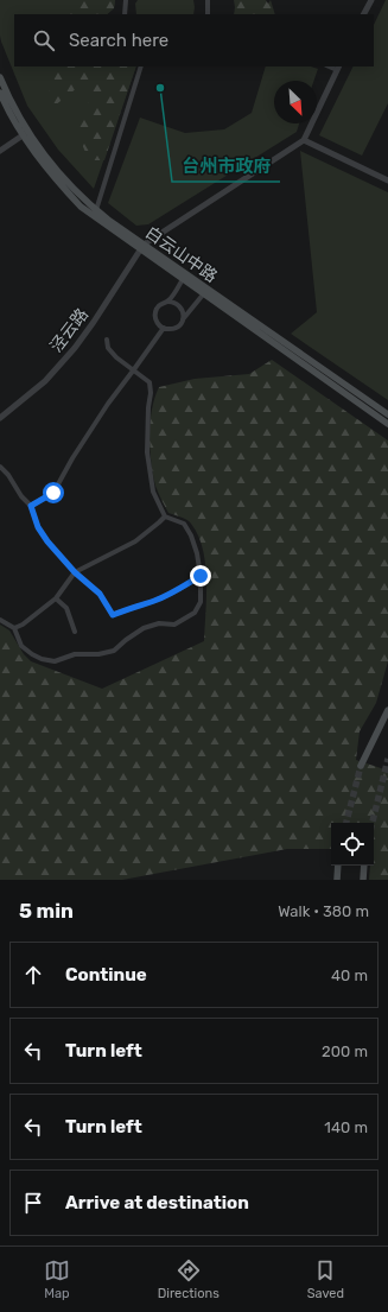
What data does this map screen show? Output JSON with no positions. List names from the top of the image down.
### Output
{
  "streets": {
    "main road": ["白云山中路"],
    "street": ["泾云路"]
  },
  "crossings": [
    ["白云山中路", "泾云路"]
  ],
  "places": ["台州市政府"],
  "north": "bottom right",
  "page": {
    "search": "Search here",
    "heading": ["5 min", "Walk · 380 m"],
    "list": [
      ["Continue", "40 m"],
      ["Turn left", "200 m"],
      ["Turn left", "140 m"],
      "Arrive at destination"
    ],
    "nav": ["Map", "Directions", "Saved"]
  }
}
